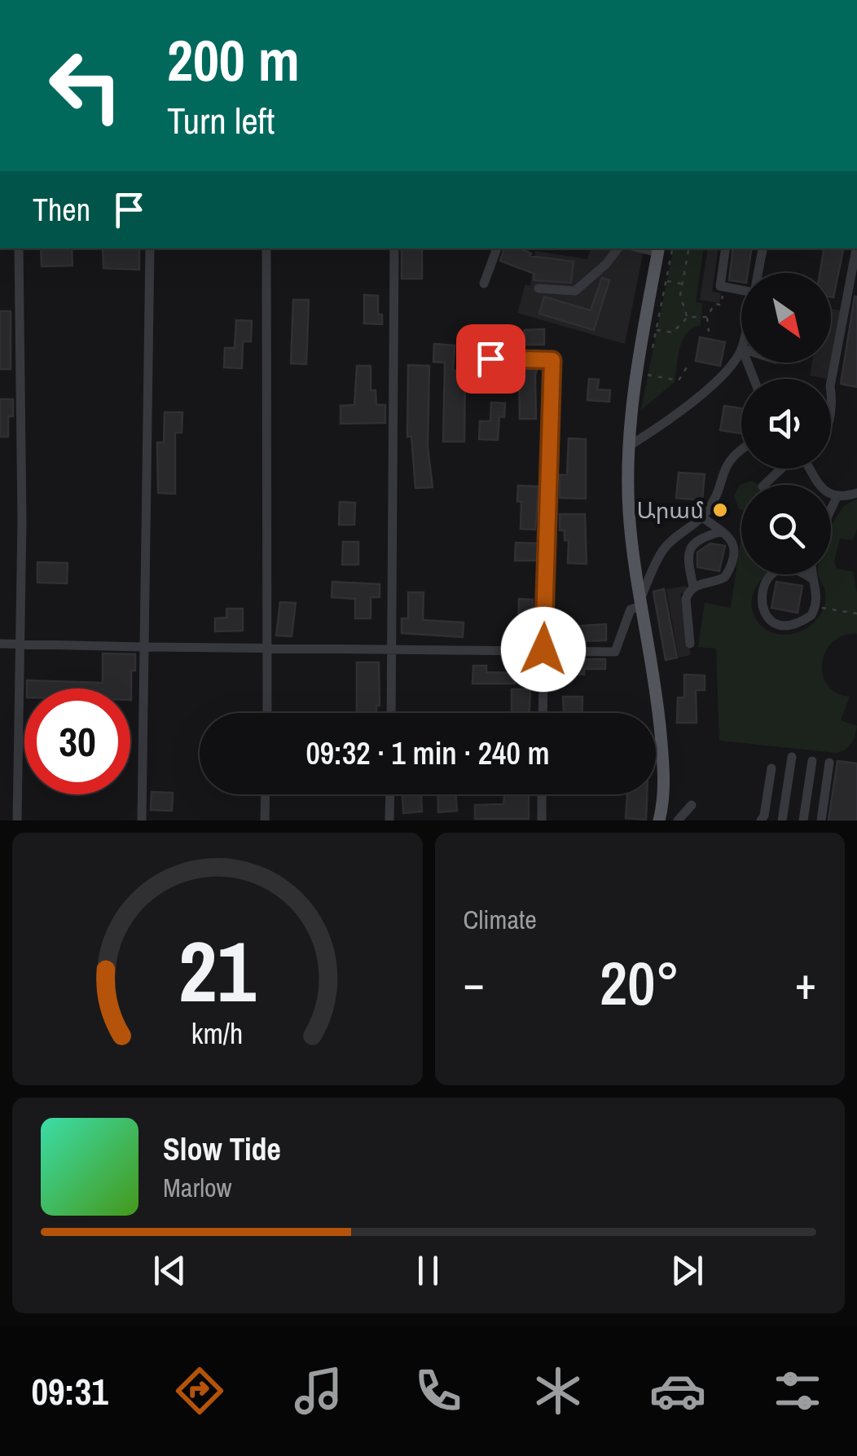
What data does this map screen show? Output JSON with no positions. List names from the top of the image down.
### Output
{
  "places": ["Արամ"],
  "north": "bottom right",
  "page": {
    "turn": ["200 m", "Turn left"],
    "then": "Then",
    "limit": "30",
    "trip": "09:32 · 1 min · 240 m",
    "tile": "Climate",
    "heat": ["−", "20°", "+"],
    "song": ["Slow Tide", "Marlow"],
    "tabs": "09:31",
    "gauge": ["21", "km/h"]
  }
}
